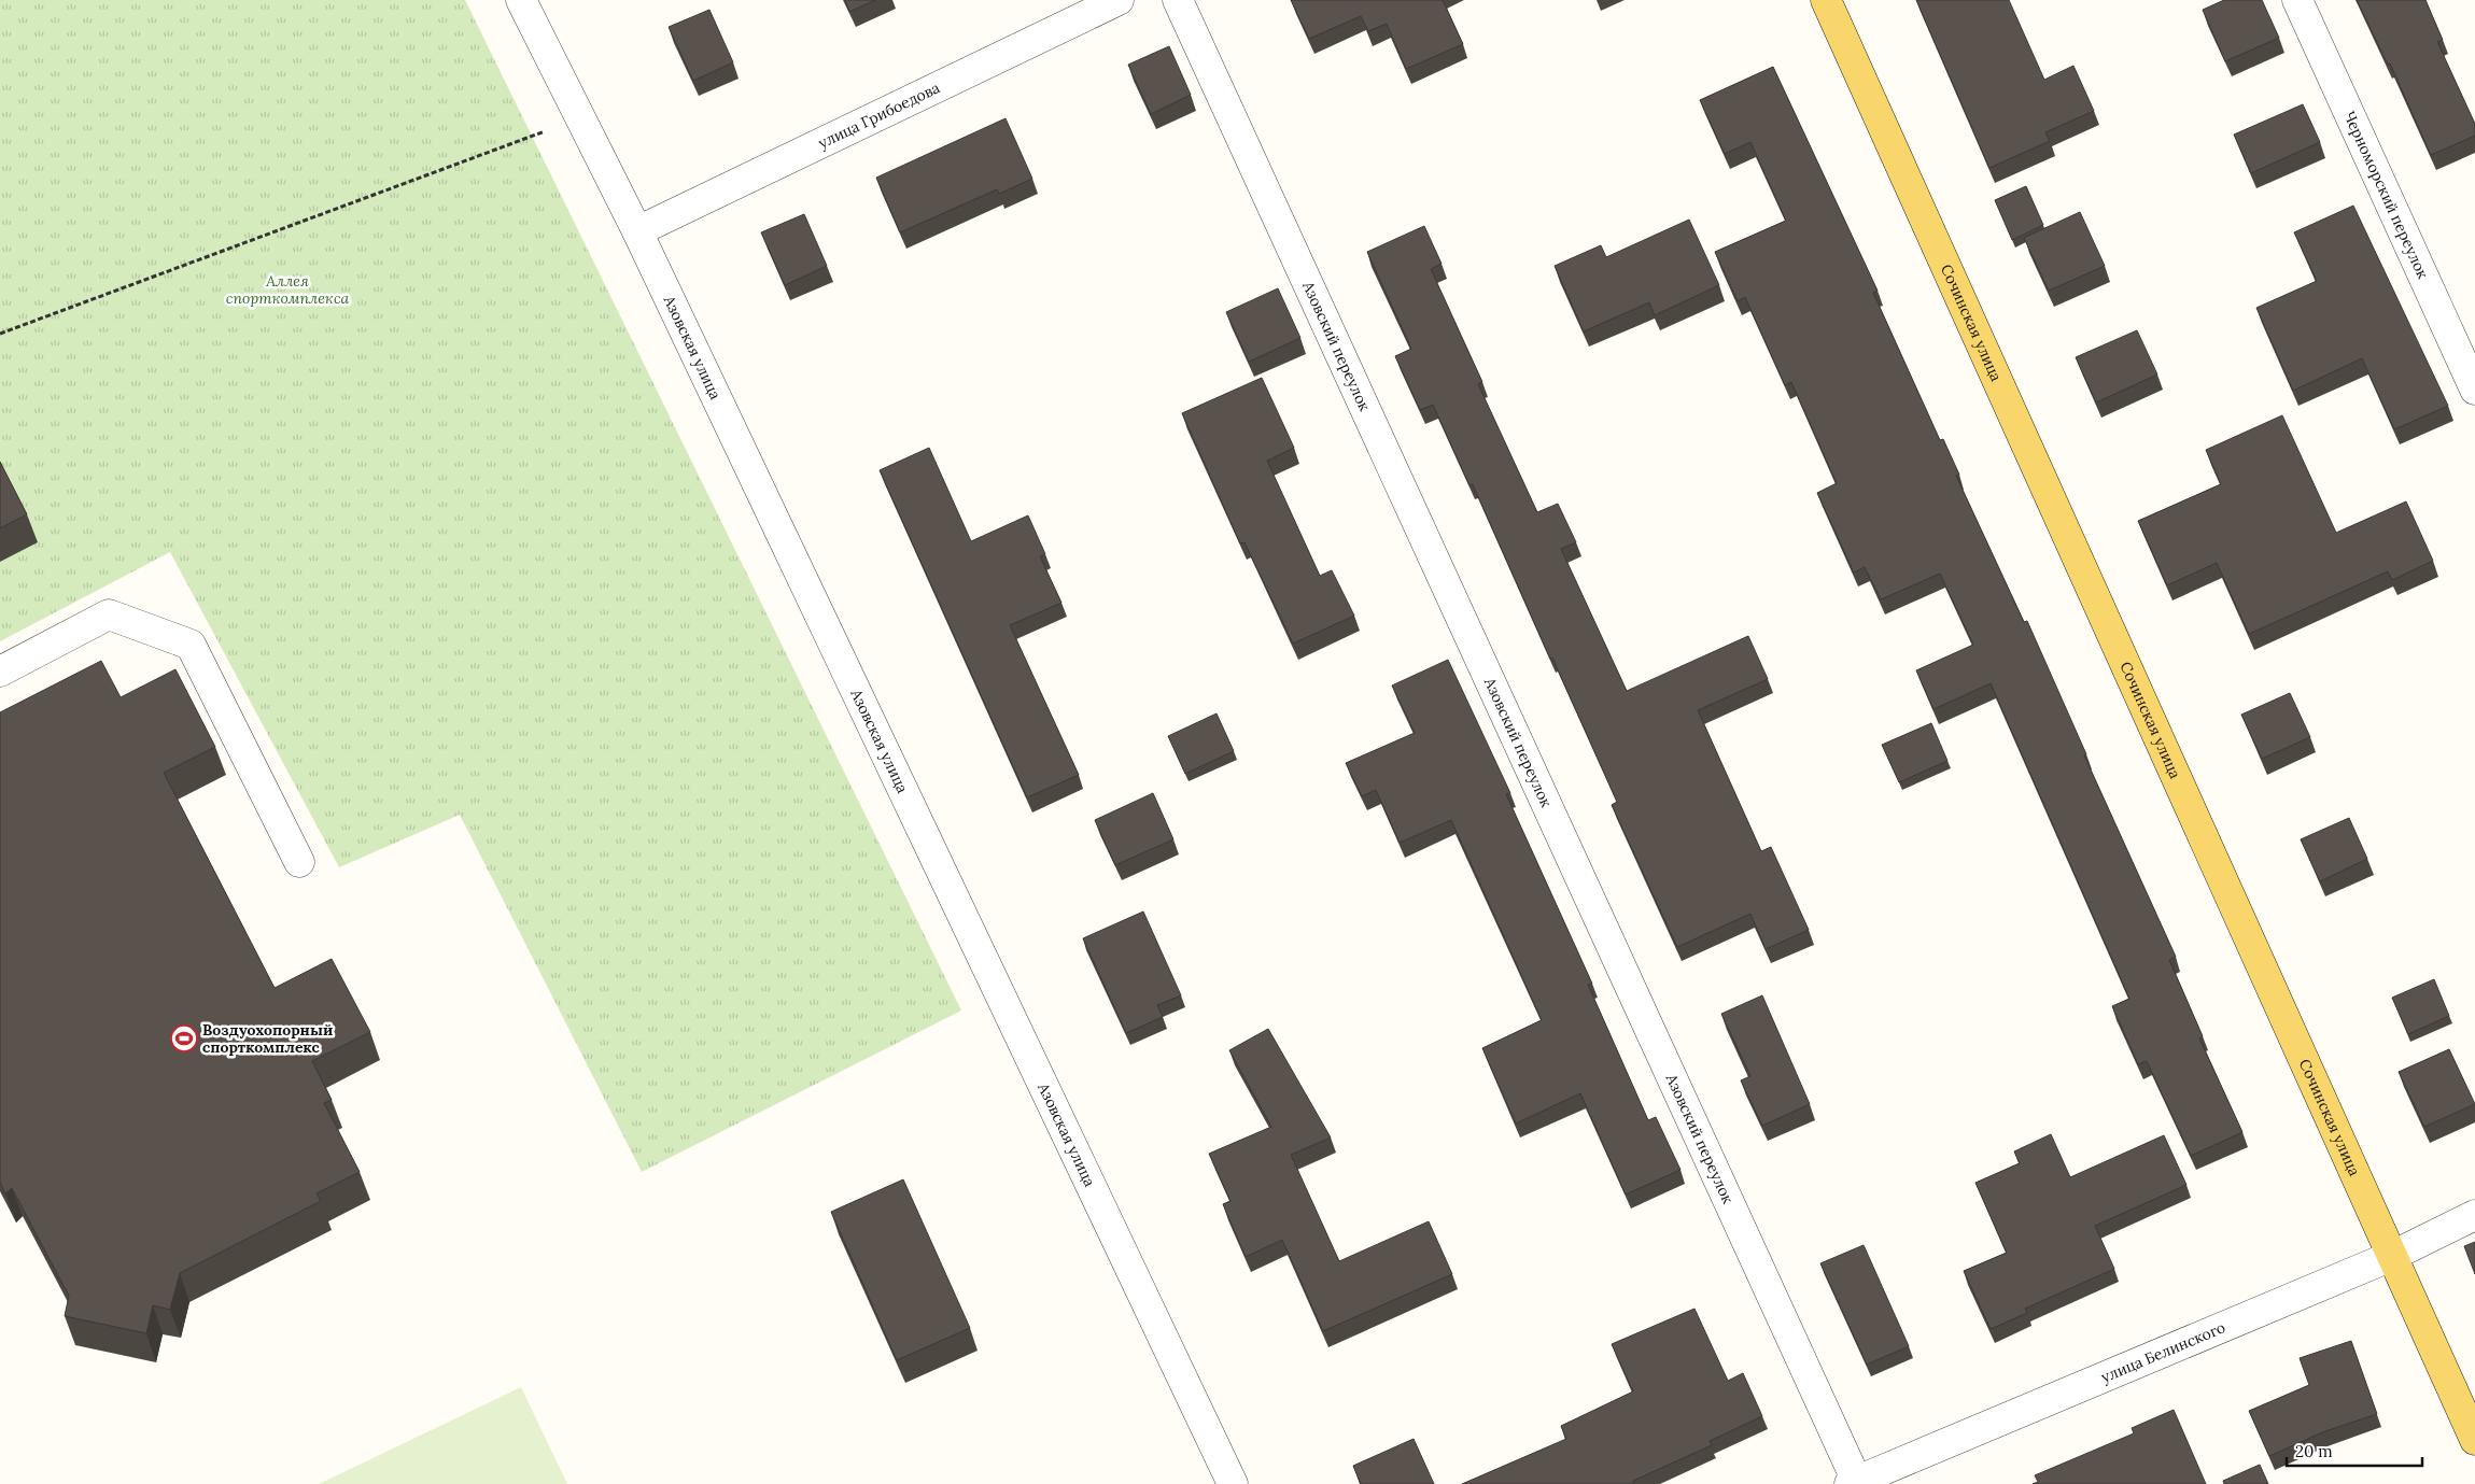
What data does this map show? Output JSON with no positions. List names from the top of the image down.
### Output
{
  "streets": {
    "main road": ["Сочинская улица"],
    "lane": [
      "улица Грибоедова",
      "Черноморский переулок",
      "Азовский переулок",
      "Азовская улица",
      "улица Белинского"
    ]
  },
  "crossings": [
    ["улица Грибоедова", "Азовская улица"],
    ["Сочинская улица", "улица Белинского"],
    ["Азовский переулок", "улица Белинского"]
  ],
  "parks": ["Аллея спорткомплекса"],
  "places": {
    "sports": ["Воздуохопорный спорткомплекс"]
  },
  "scale_bar": "20 m"
}
